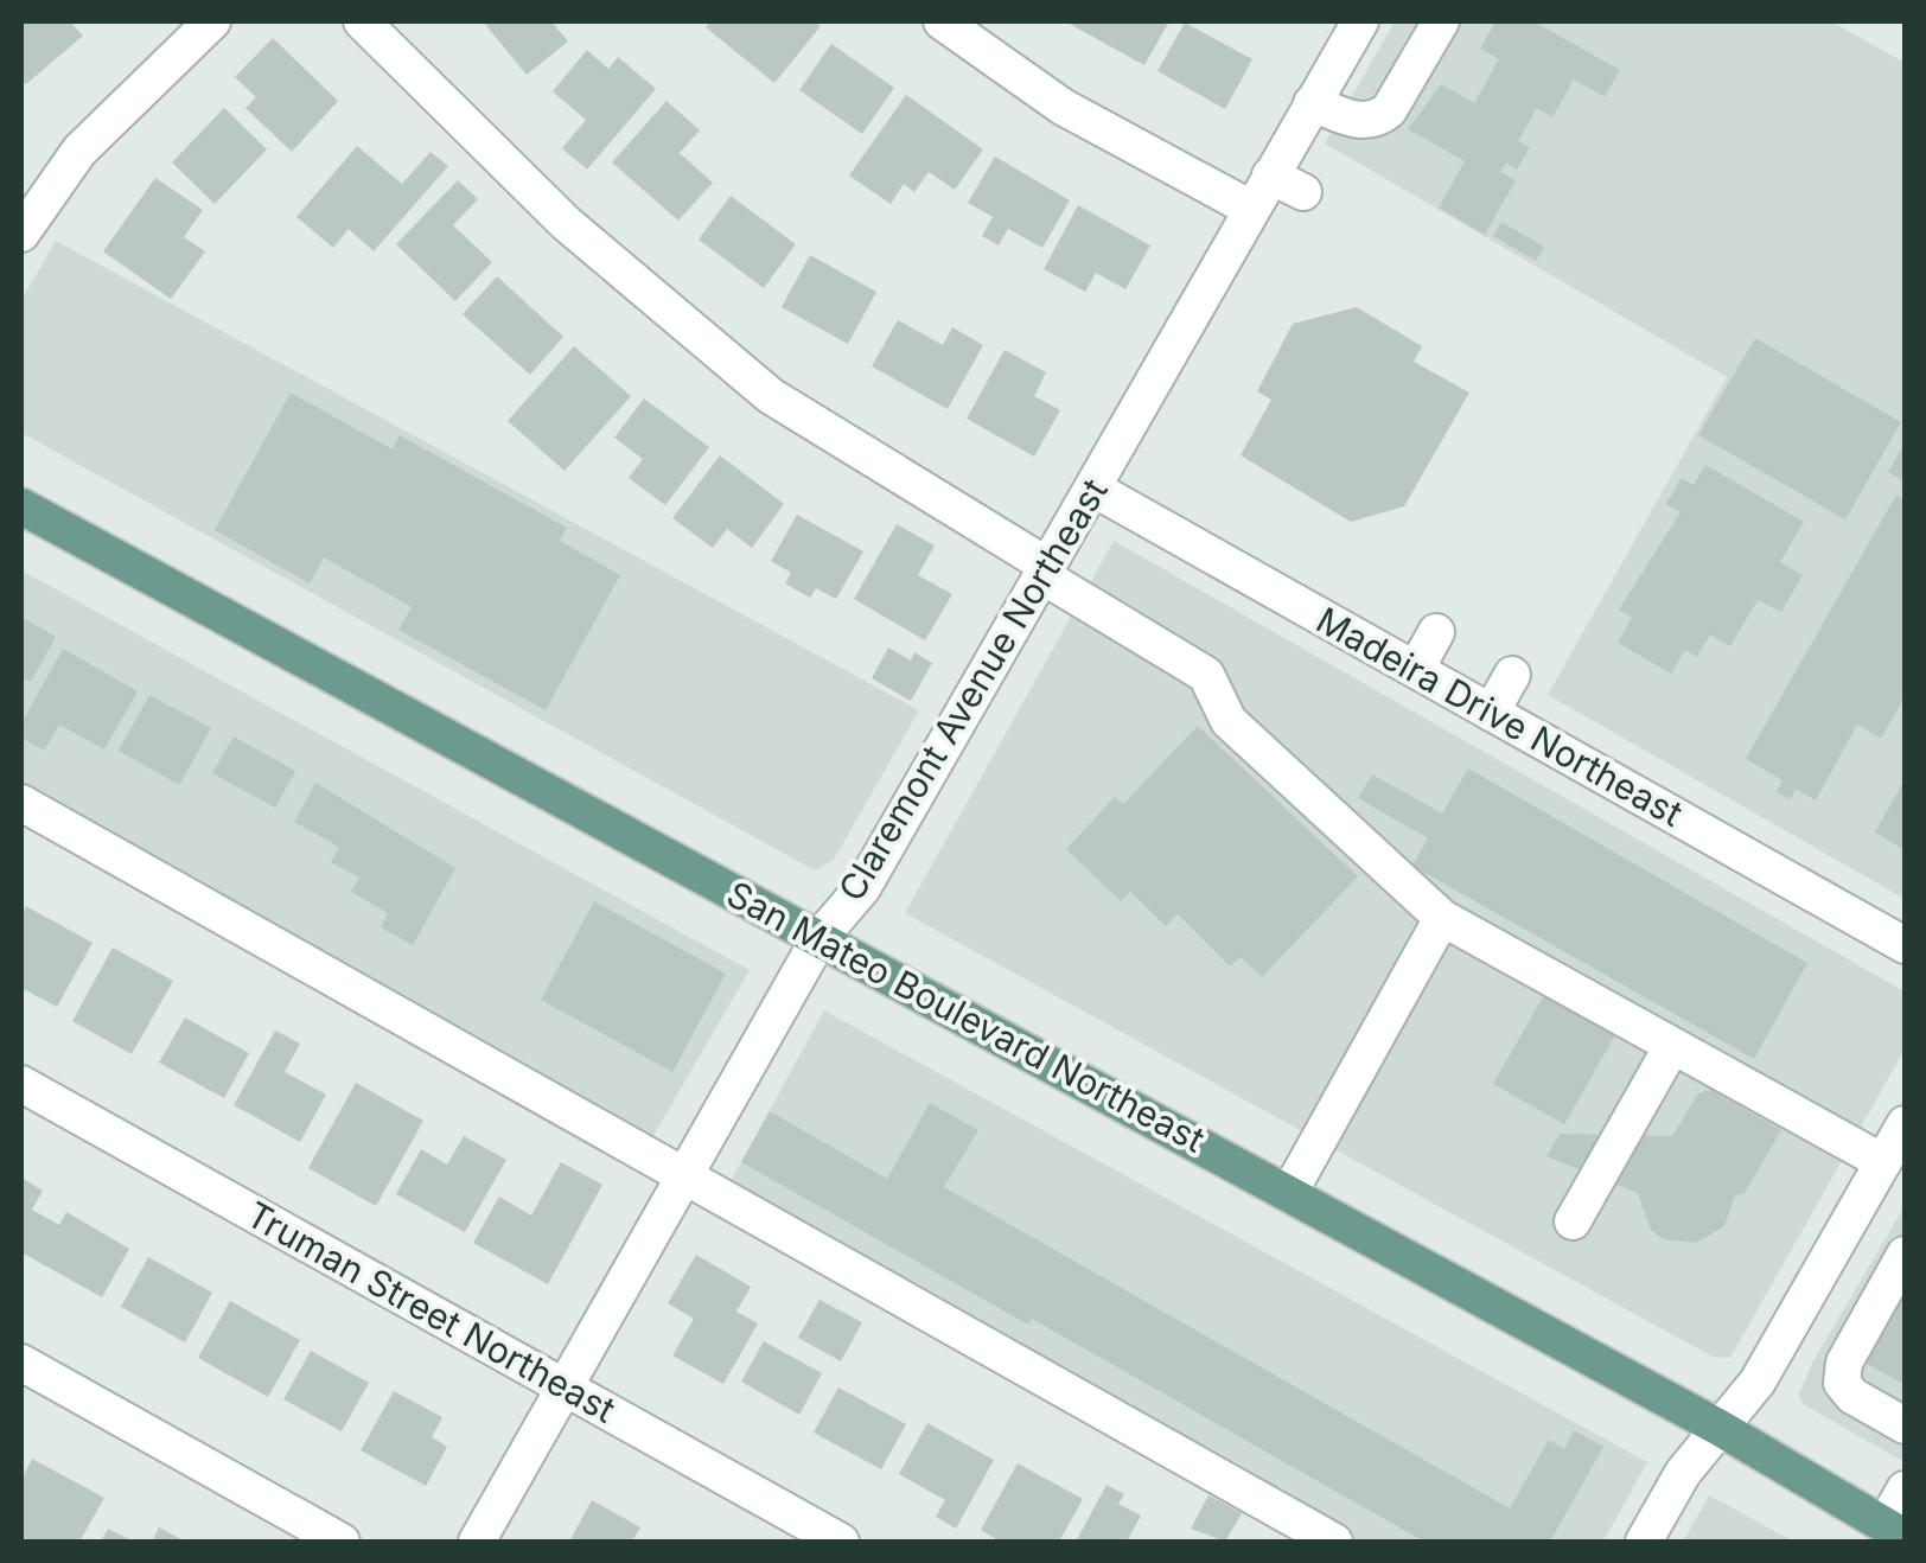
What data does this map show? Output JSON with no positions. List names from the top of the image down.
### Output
{
  "streets": {
    "main road": ["San Mateo Boulevard Northeast"],
    "street": ["Claremont Avenue Northeast", "Madeira Drive Northeast", "Truman Street Northeast"]
  },
  "crossings": [
    ["Claremont Avenue Northeast", "Madeira Drive Northeast"],
    ["Claremont Avenue Northeast", "San Mateo Boulevard Northeast"],
    ["Claremont Avenue Northeast", "Truman Street Northeast"]
  ]
}
